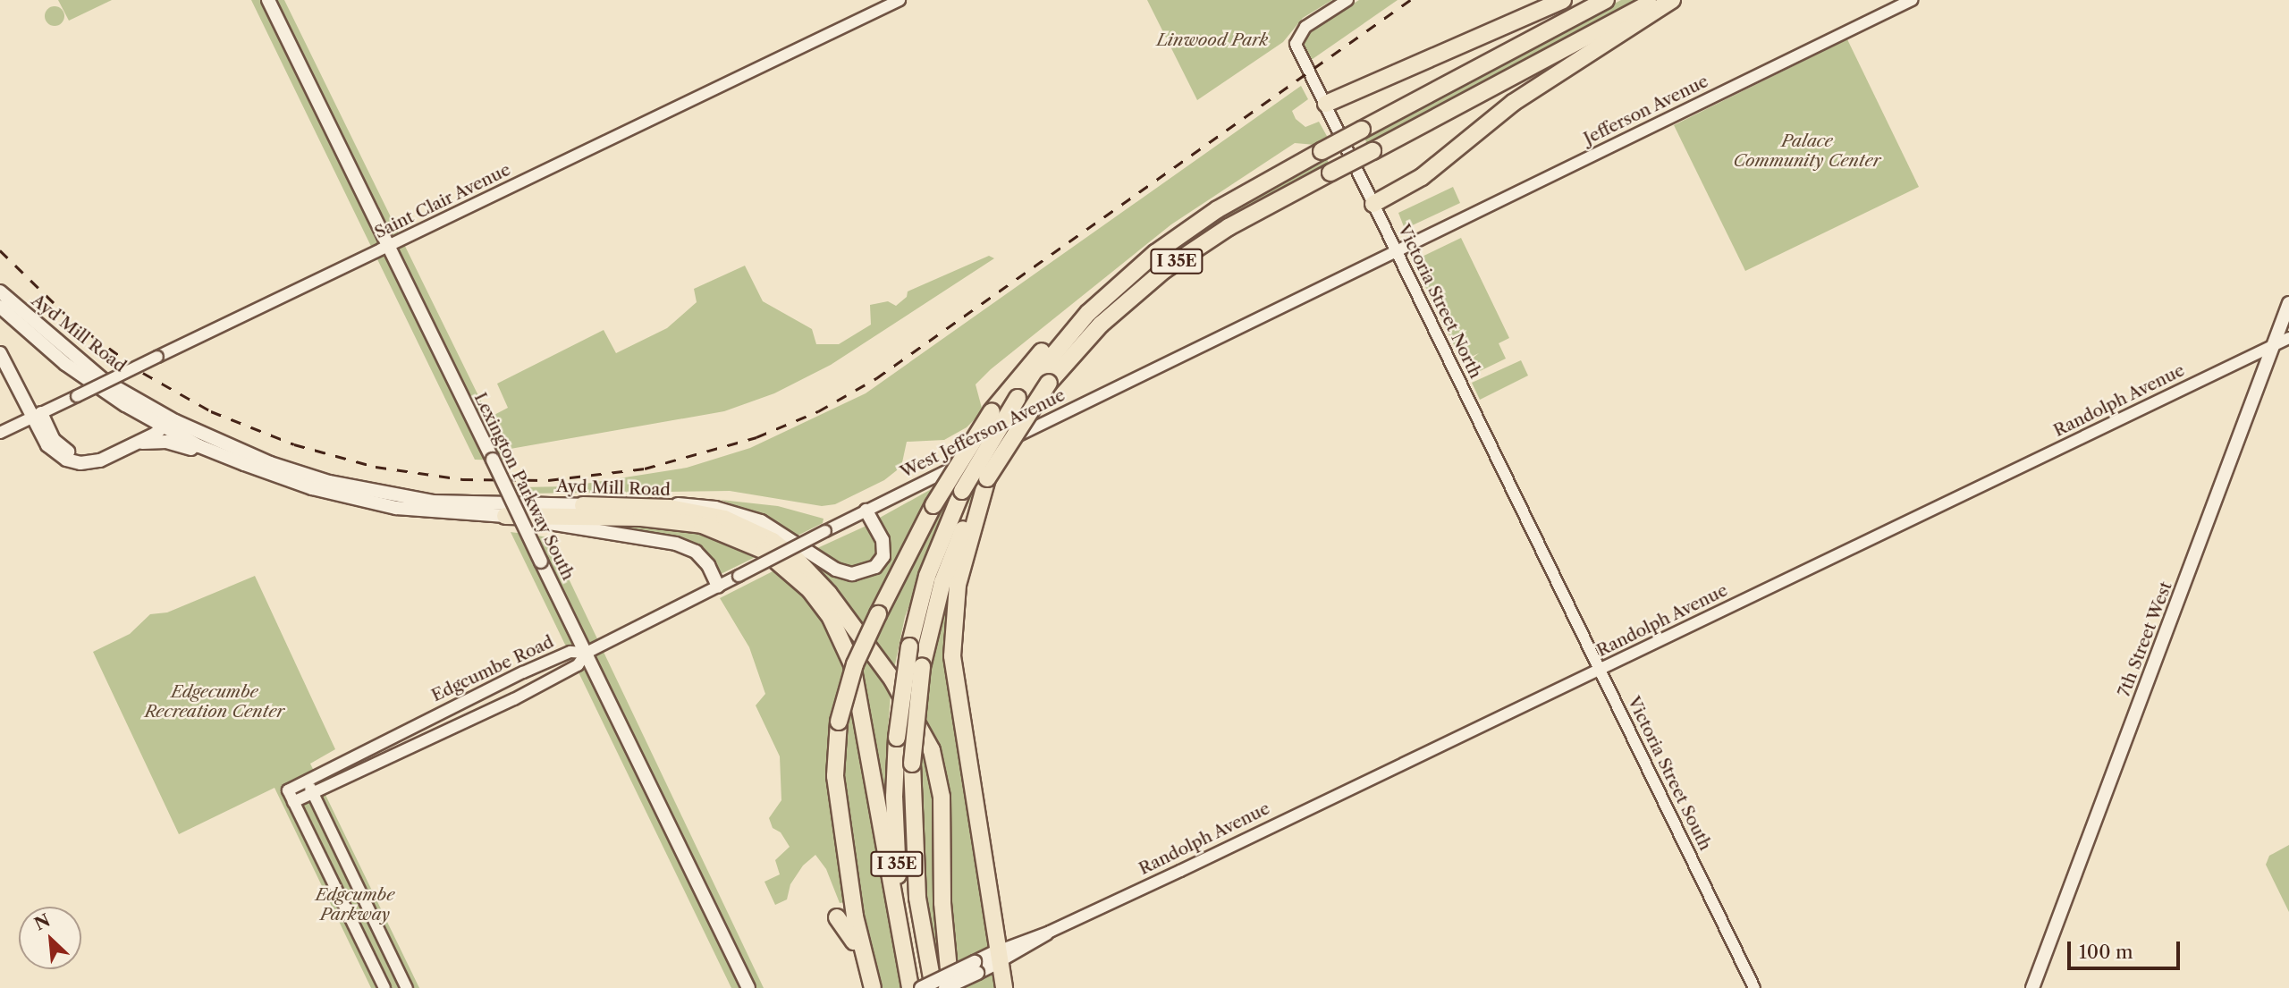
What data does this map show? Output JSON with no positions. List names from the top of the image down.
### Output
{
  "streets": {
    "highway": ["I 35E", "Ayd Mill Road"],
    "main road": ["Randolph Avenue", "Lexington Parkway South", "7th Street West"],
    "street": [
      "Jefferson Avenue",
      "Saint Clair Avenue",
      "Victoria Street North",
      "West Jefferson Avenue",
      "Edgcumbe Road",
      "Victoria Street South"
    ]
  },
  "crossings": [
    ["Jefferson Avenue", "Victoria Street North"],
    ["Jefferson Avenue", "West Jefferson Avenue"],
    ["Saint Clair Avenue", "Lexington Parkway South"],
    ["Victoria Street North", "West Jefferson Avenue"],
    ["Victoria Street North", "Victoria Street South"],
    ["Ayd Mill Road", "West Jefferson Avenue"],
    ["Randolph Avenue", "7th Street West"],
    ["Randolph Avenue", "Victoria Street South"],
    ["West Jefferson Avenue", "Lexington Parkway South"],
    ["West Jefferson Avenue", "Edgcumbe Road"],
    ["Lexington Parkway South", "Edgcumbe Road"]
  ],
  "parks": [
    "Linwood Park",
    "Palace Community Center",
    "Edgecumbe Recreation Center",
    "Edgcumbe Parkway"
  ],
  "scale_bar": "100 m",
  "north": "top left"
}
